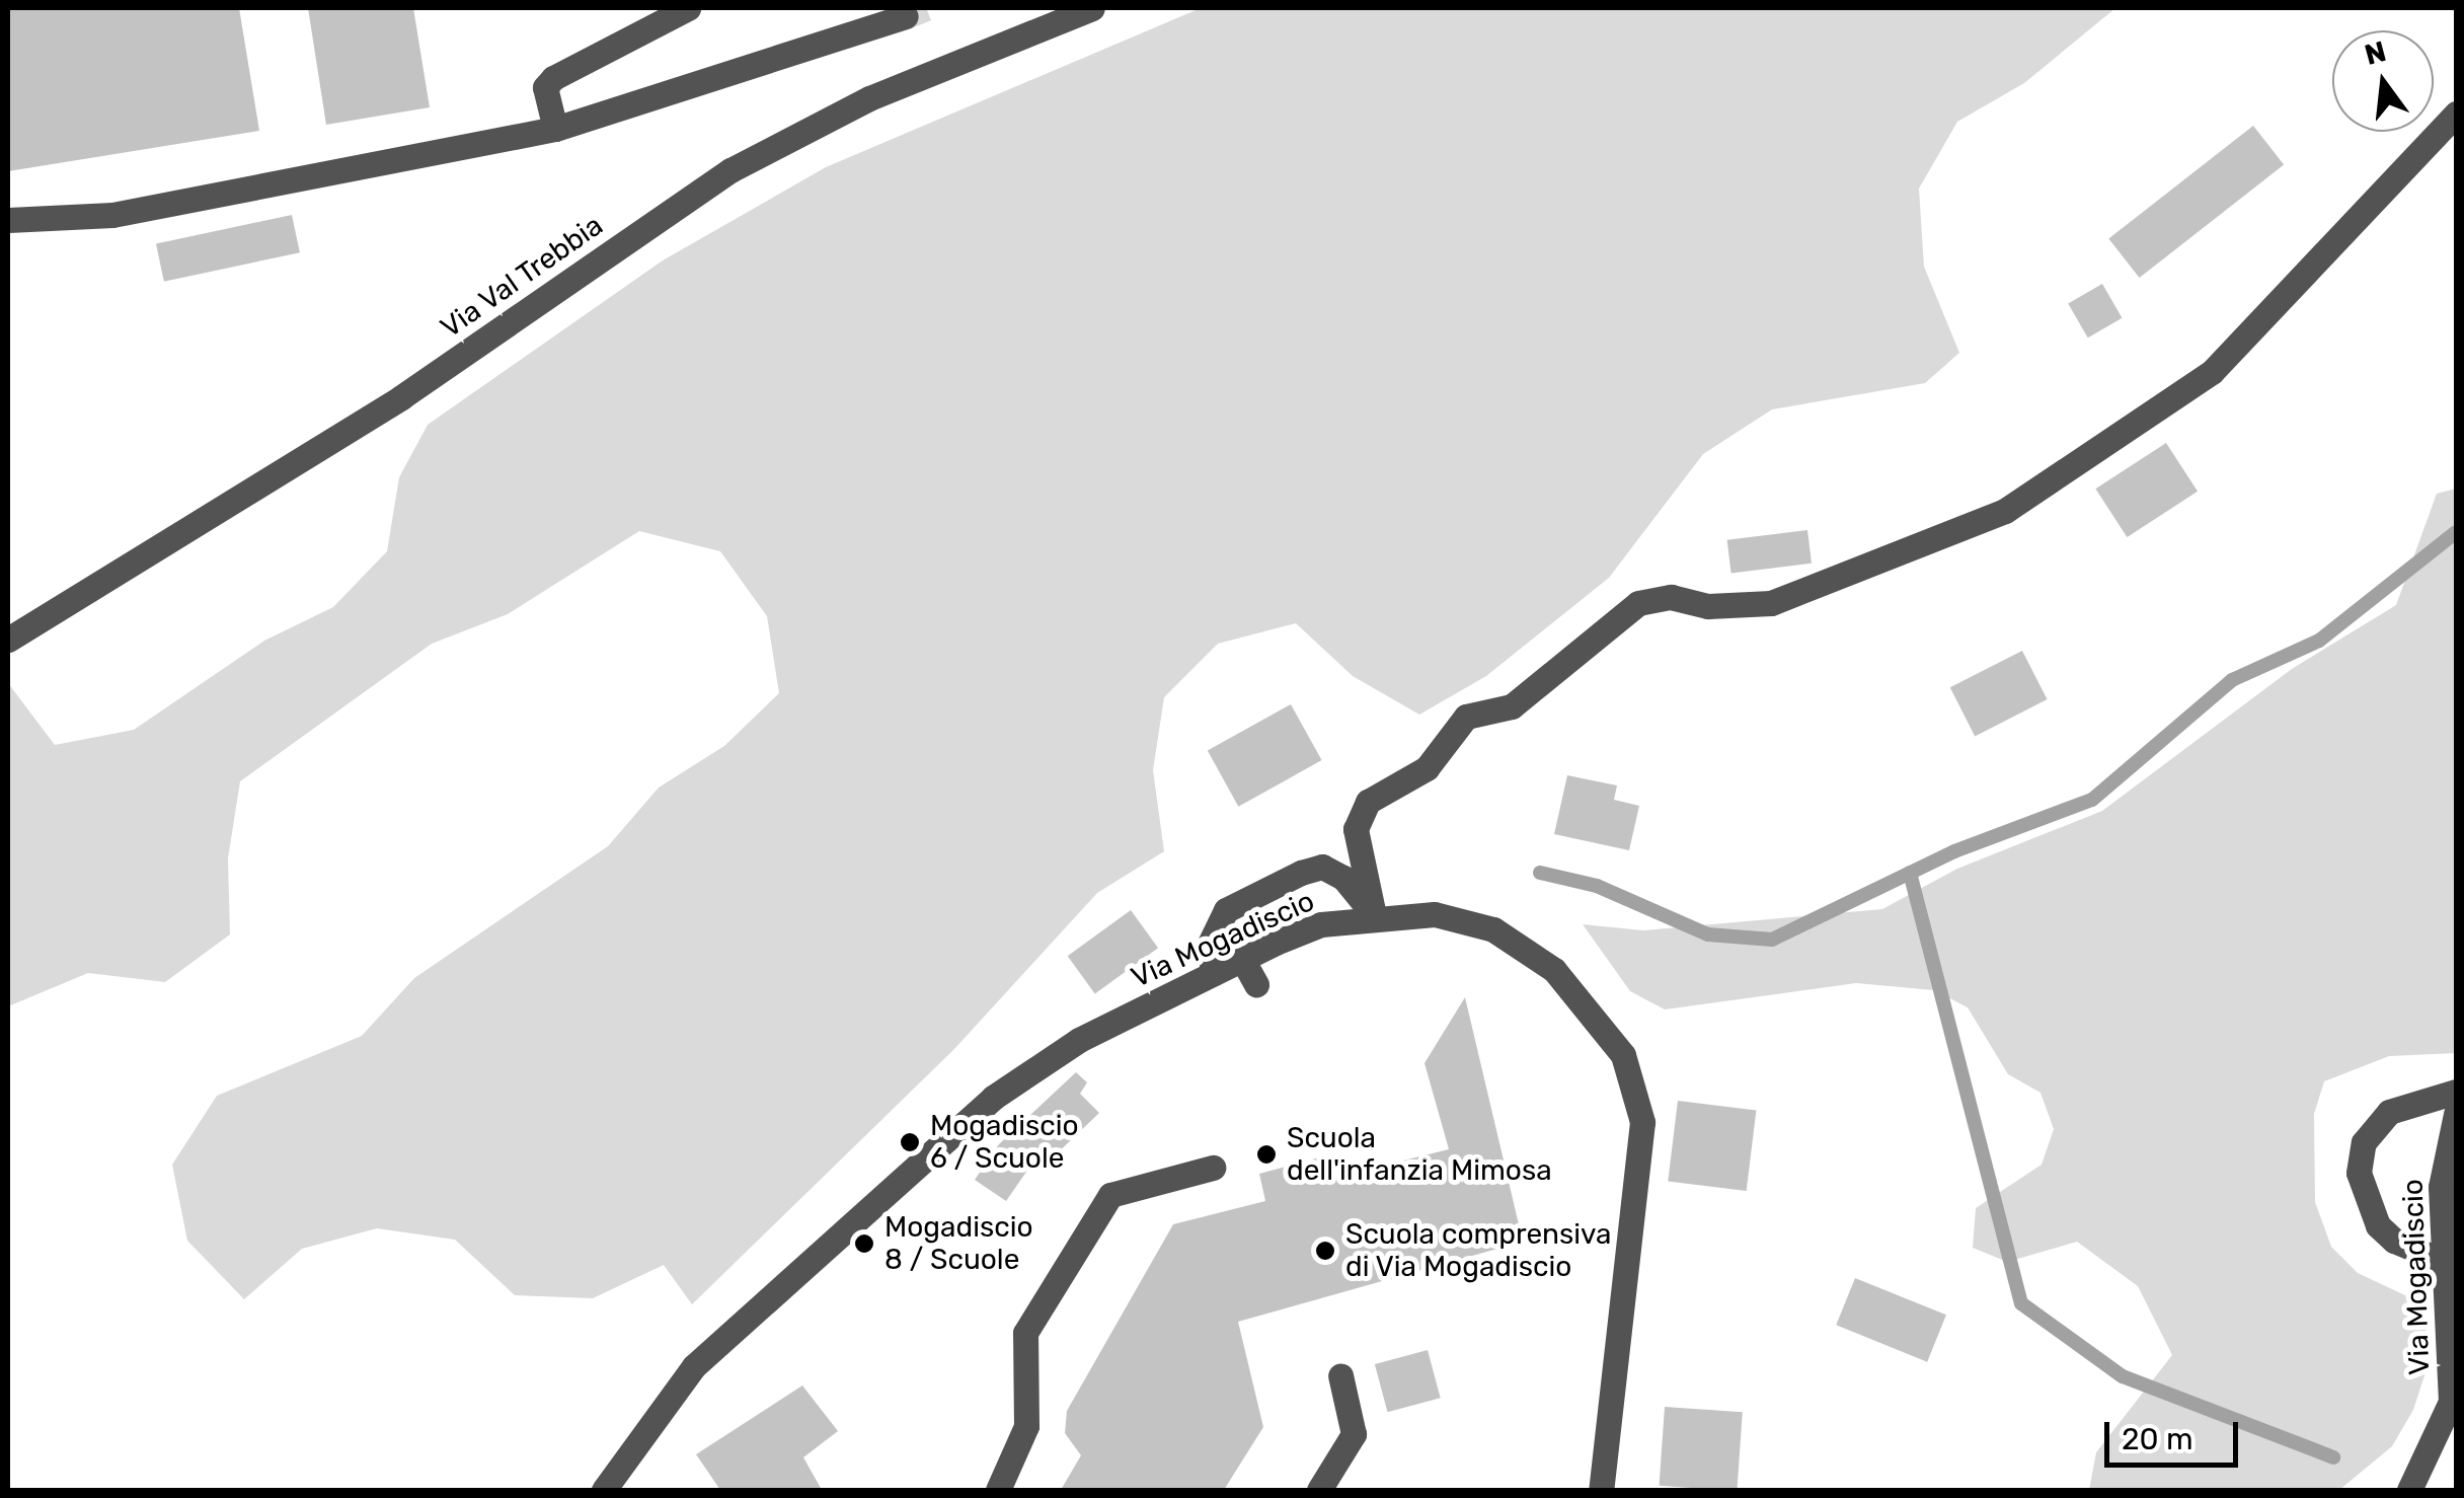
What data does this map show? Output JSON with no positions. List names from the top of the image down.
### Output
{
  "streets": {
    "street": ["Via Val Trebbia", "Via Mogadiscio"]
  },
  "places": [
    "Mogadiscio 6 / Scuole",
    "Scuola dell'infanzia Mimosa",
    "Mogadiscio 8 / Scuole",
    "Scuola comprensiva di Via Mogadiscio"
  ],
  "scale_bar": "20 m",
  "north": "top"
}
